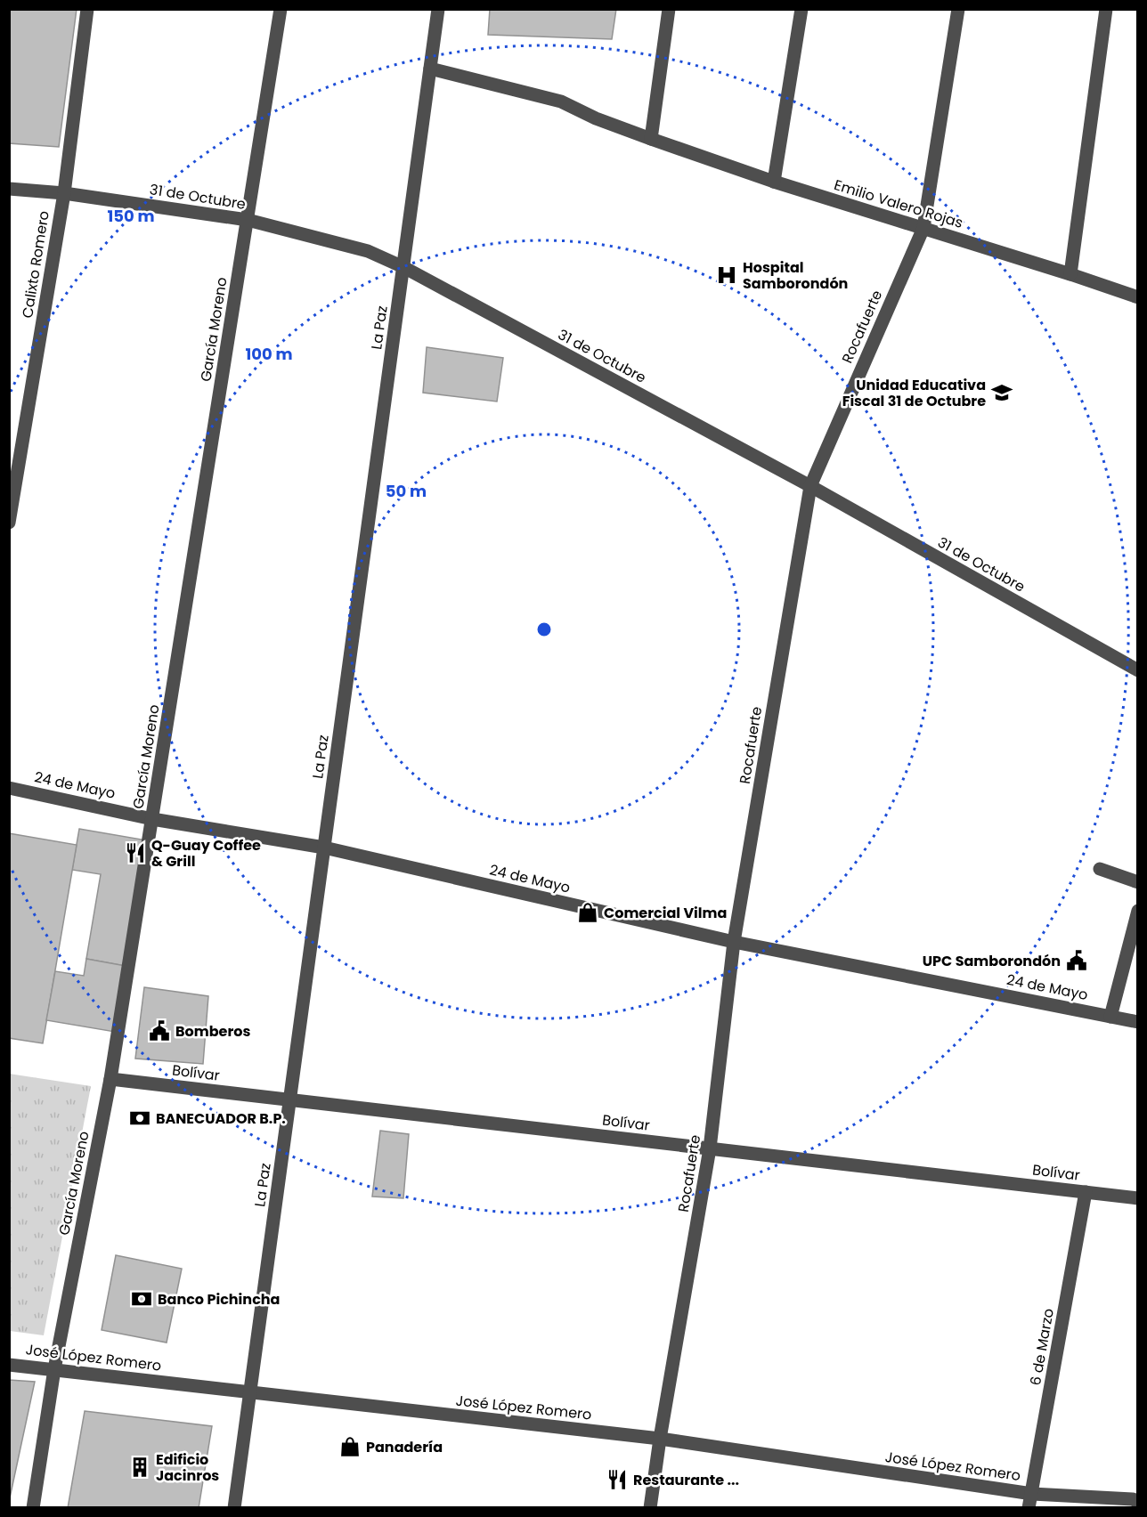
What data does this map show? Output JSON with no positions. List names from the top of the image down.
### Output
{
  "streets": {
    "street": [
      "31 de Octubre",
      "Emilio Valero Rojas",
      "Calixto Romero",
      "Rocafuerte",
      "La Paz",
      "García Moreno",
      "24 de Mayo",
      "Bolívar",
      "6 de Marzo",
      "José López Romero"
    ]
  },
  "crossings": [
    ["31 de Octubre", "Calixto Romero"],
    ["31 de Octubre", "Rocafuerte"],
    ["31 de Octubre", "La Paz"],
    ["31 de Octubre", "García Moreno"],
    ["Emilio Valero Rojas", "Rocafuerte"],
    ["Emilio Valero Rojas", "La Paz"],
    ["Rocafuerte", "24 de Mayo"],
    ["Rocafuerte", "Bolívar"],
    ["Rocafuerte", "José López Romero"],
    ["La Paz", "24 de Mayo"],
    ["La Paz", "Bolívar"],
    ["La Paz", "José López Romero"],
    ["García Moreno", "24 de Mayo"],
    ["García Moreno", "Bolívar"],
    ["García Moreno", "José López Romero"],
    ["Bolívar", "6 de Marzo"],
    ["6 de Marzo", "José López Romero"]
  ],
  "places": {
    "hospital": ["Hospital Samborondón"],
    "school or university": ["Unidad Educativa Fiscal 31 de Octubre"],
    "restaurant": ["Q-Guay Coffee & Grill", "Restaurante ..."],
    "shop": ["Comercial Vilma", "Panadería"],
    "public building": ["UPC Samborondón", "Bomberos"],
    "bank": ["BANECUADOR B.P.", "Banco Pichincha"],
    "building": ["Edificio Jacinros"]
  },
  "rings": ["150 m", "100 m", "50 m"]
}
